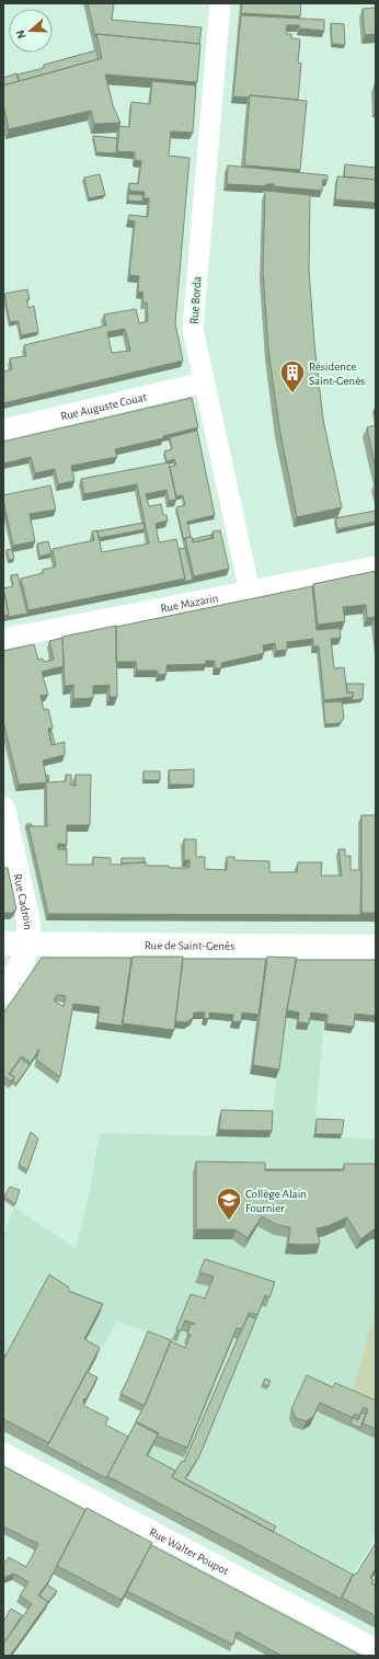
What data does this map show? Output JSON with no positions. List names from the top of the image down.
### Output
{
  "streets": {
    "street": [
      "Rue Borda",
      "Rue Auguste Couat",
      "Rue Mazarin",
      "Rue Cadroin",
      "Rue de Saint-Genès",
      "Rue Walter Poupot"
    ]
  },
  "crossings": [
    ["Rue Borda", "Rue Auguste Couat"],
    ["Rue Borda", "Rue Mazarin"],
    ["Rue Cadroin", "Rue de Saint-Genès"]
  ],
  "places": {
    "building": ["Résidence Saint-Genès"],
    "school or university": ["Collège Alain Fournier"]
  },
  "north": "left"
}
